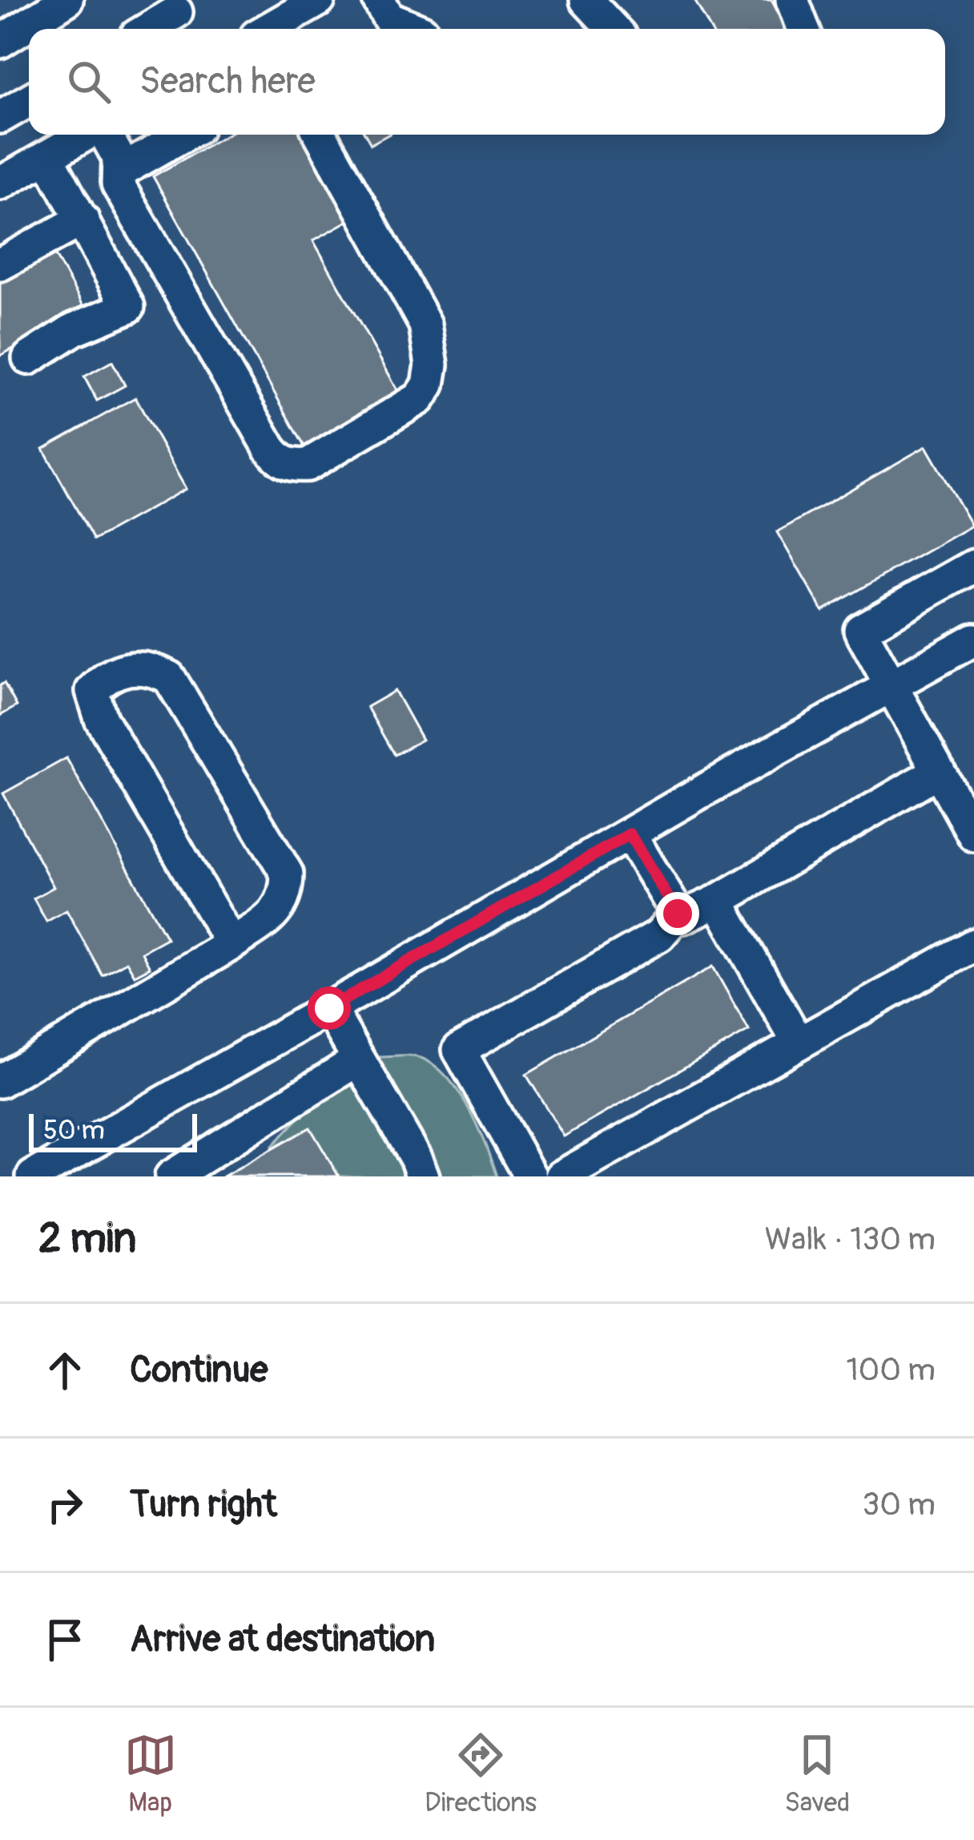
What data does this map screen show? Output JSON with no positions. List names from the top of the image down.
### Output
{
  "scale_bar": "50 m",
  "page": {
    "search": "Search here",
    "scale": "50 m",
    "heading": ["2 min", "Walk · 130 m"],
    "list": [
      ["Continue", "100 m"],
      ["Turn right", "30 m"],
      "Arrive at destination"
    ],
    "nav": ["Map", "Directions", "Saved"]
  }
}
